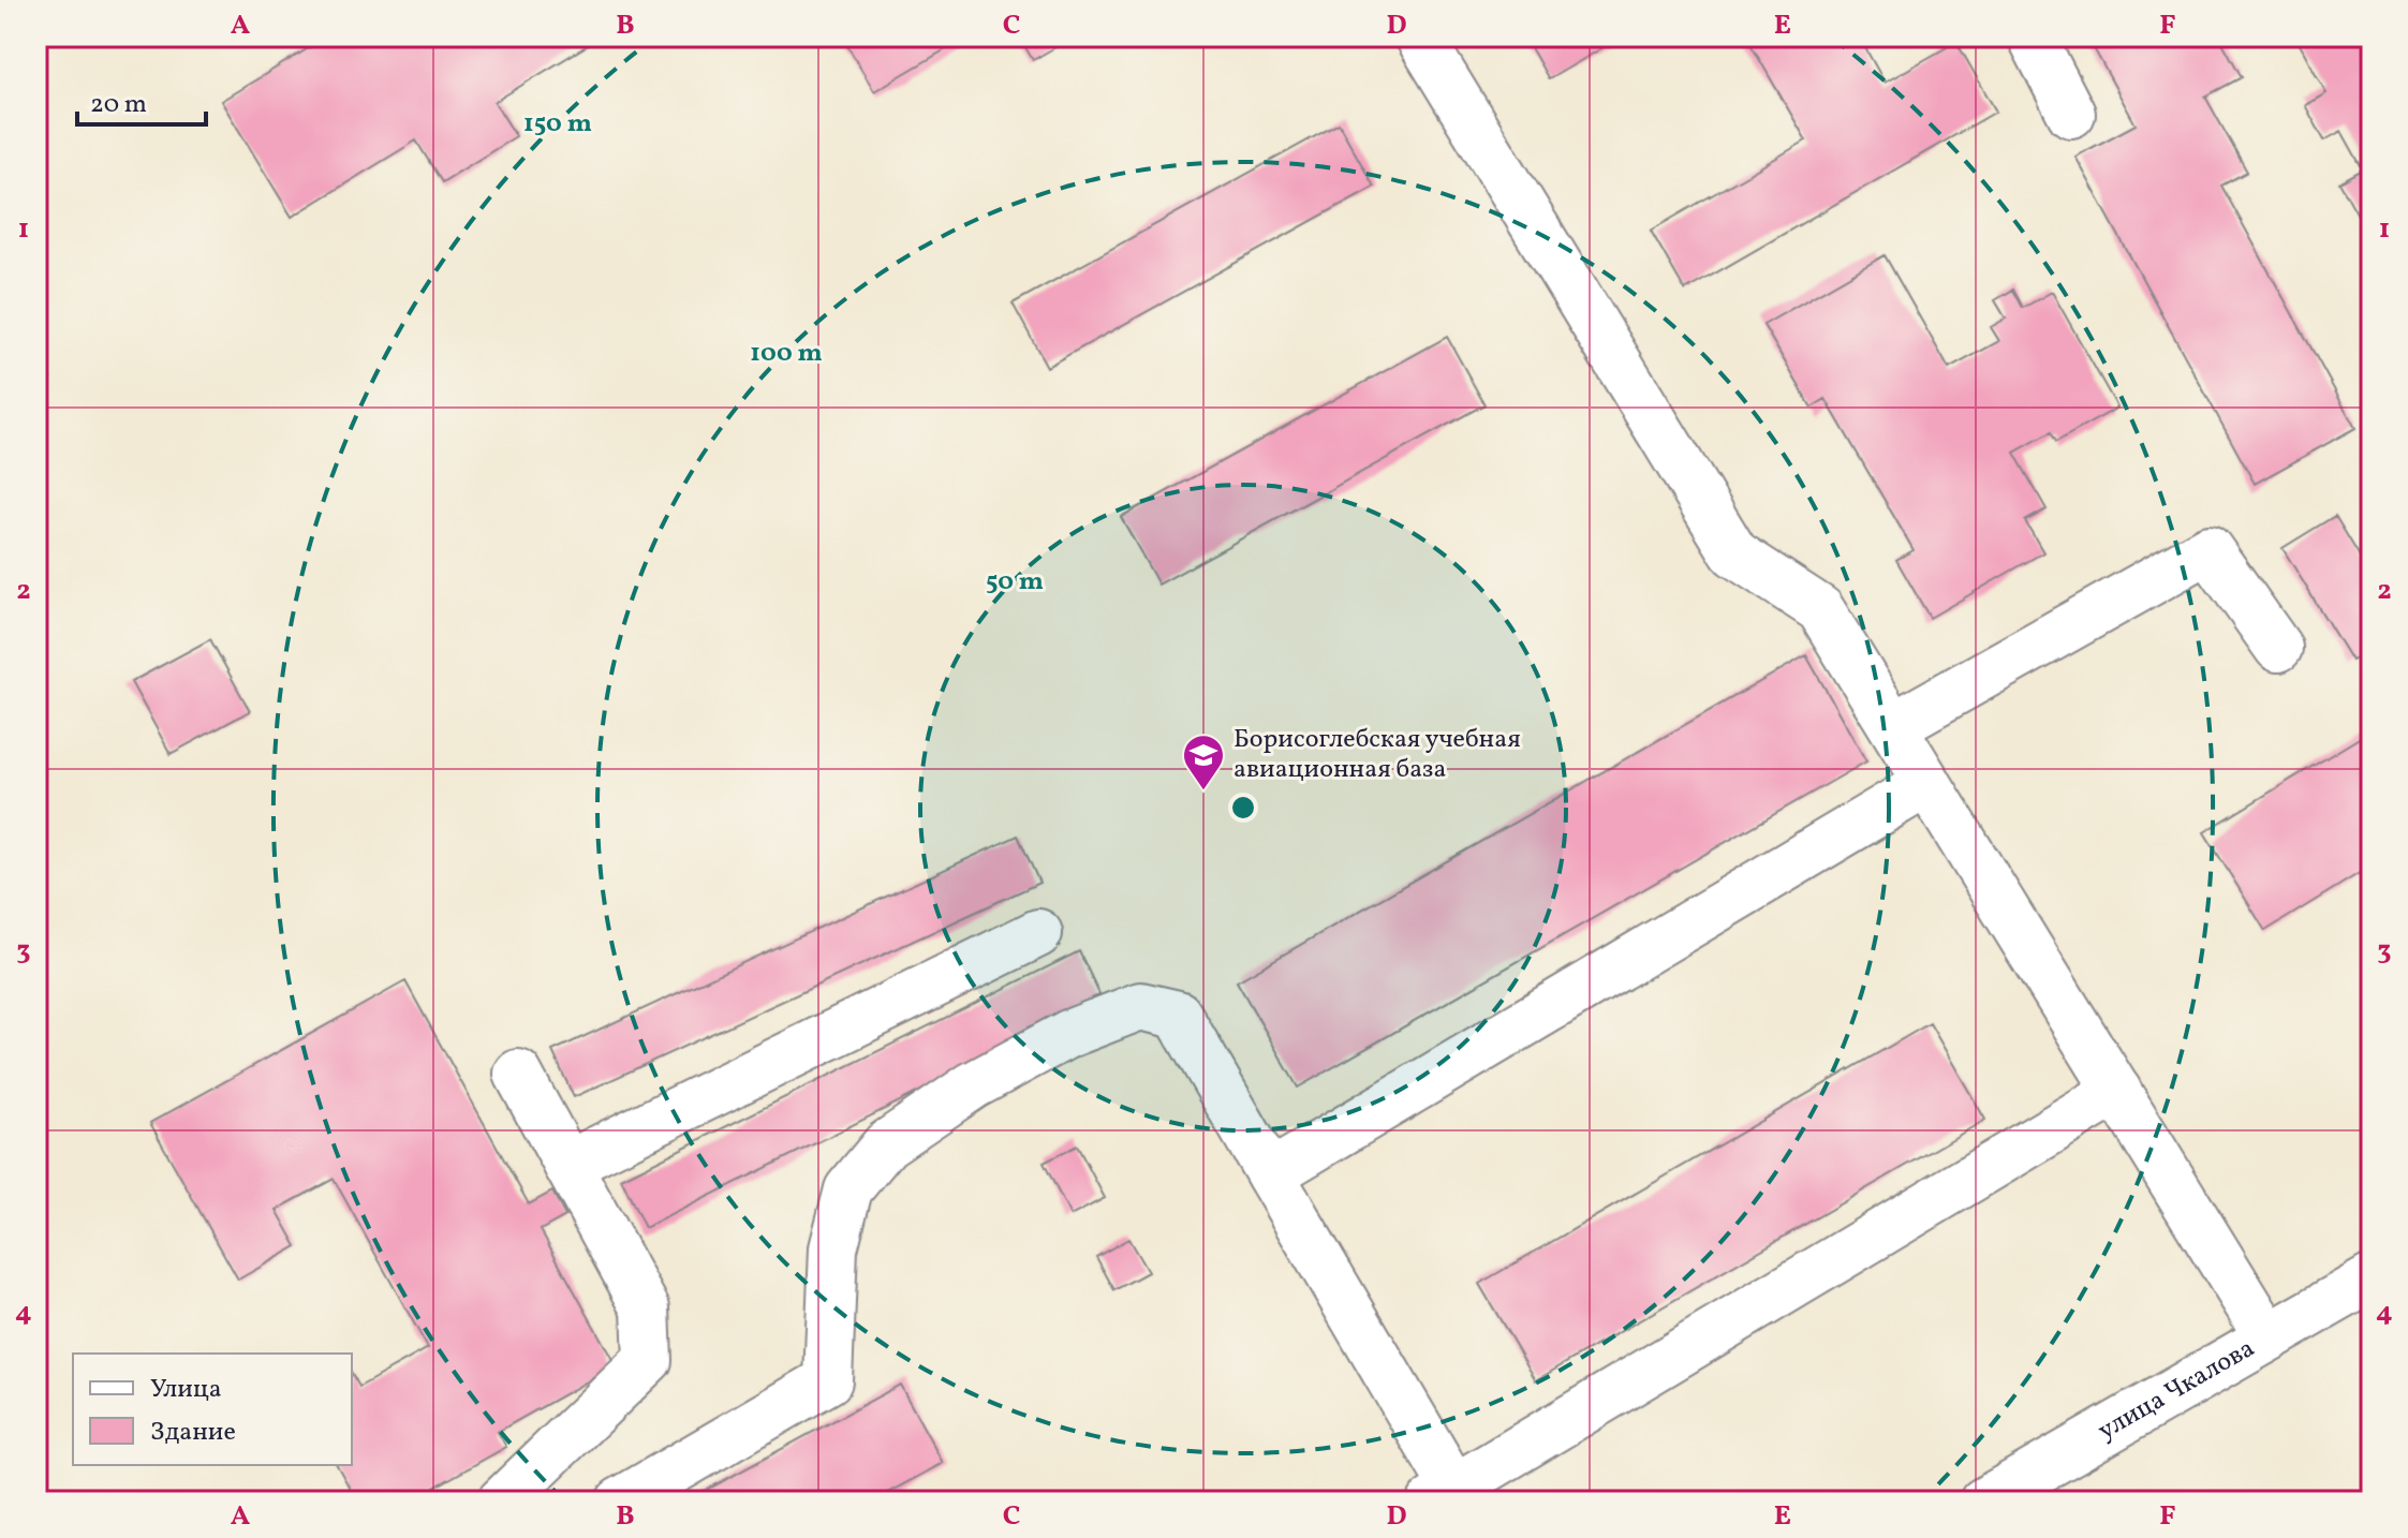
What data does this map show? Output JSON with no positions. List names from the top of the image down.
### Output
{
  "streets": {
    "street": ["улица Чкалова"]
  },
  "places": {
    "school or university": ["Борисоглебская учебная авиационная база"]
  },
  "legend": ["Улица", "Здание"],
  "scale_bar": "20 m",
  "grid": {
    "columns": [
      "A",
      "B",
      "C",
      "D",
      "E",
      "F"
    ],
    "rows": [
      "1",
      "2",
      "3",
      "4"
    ]
  },
  "rings": ["150 m", "100 m", "50 m"]
}
